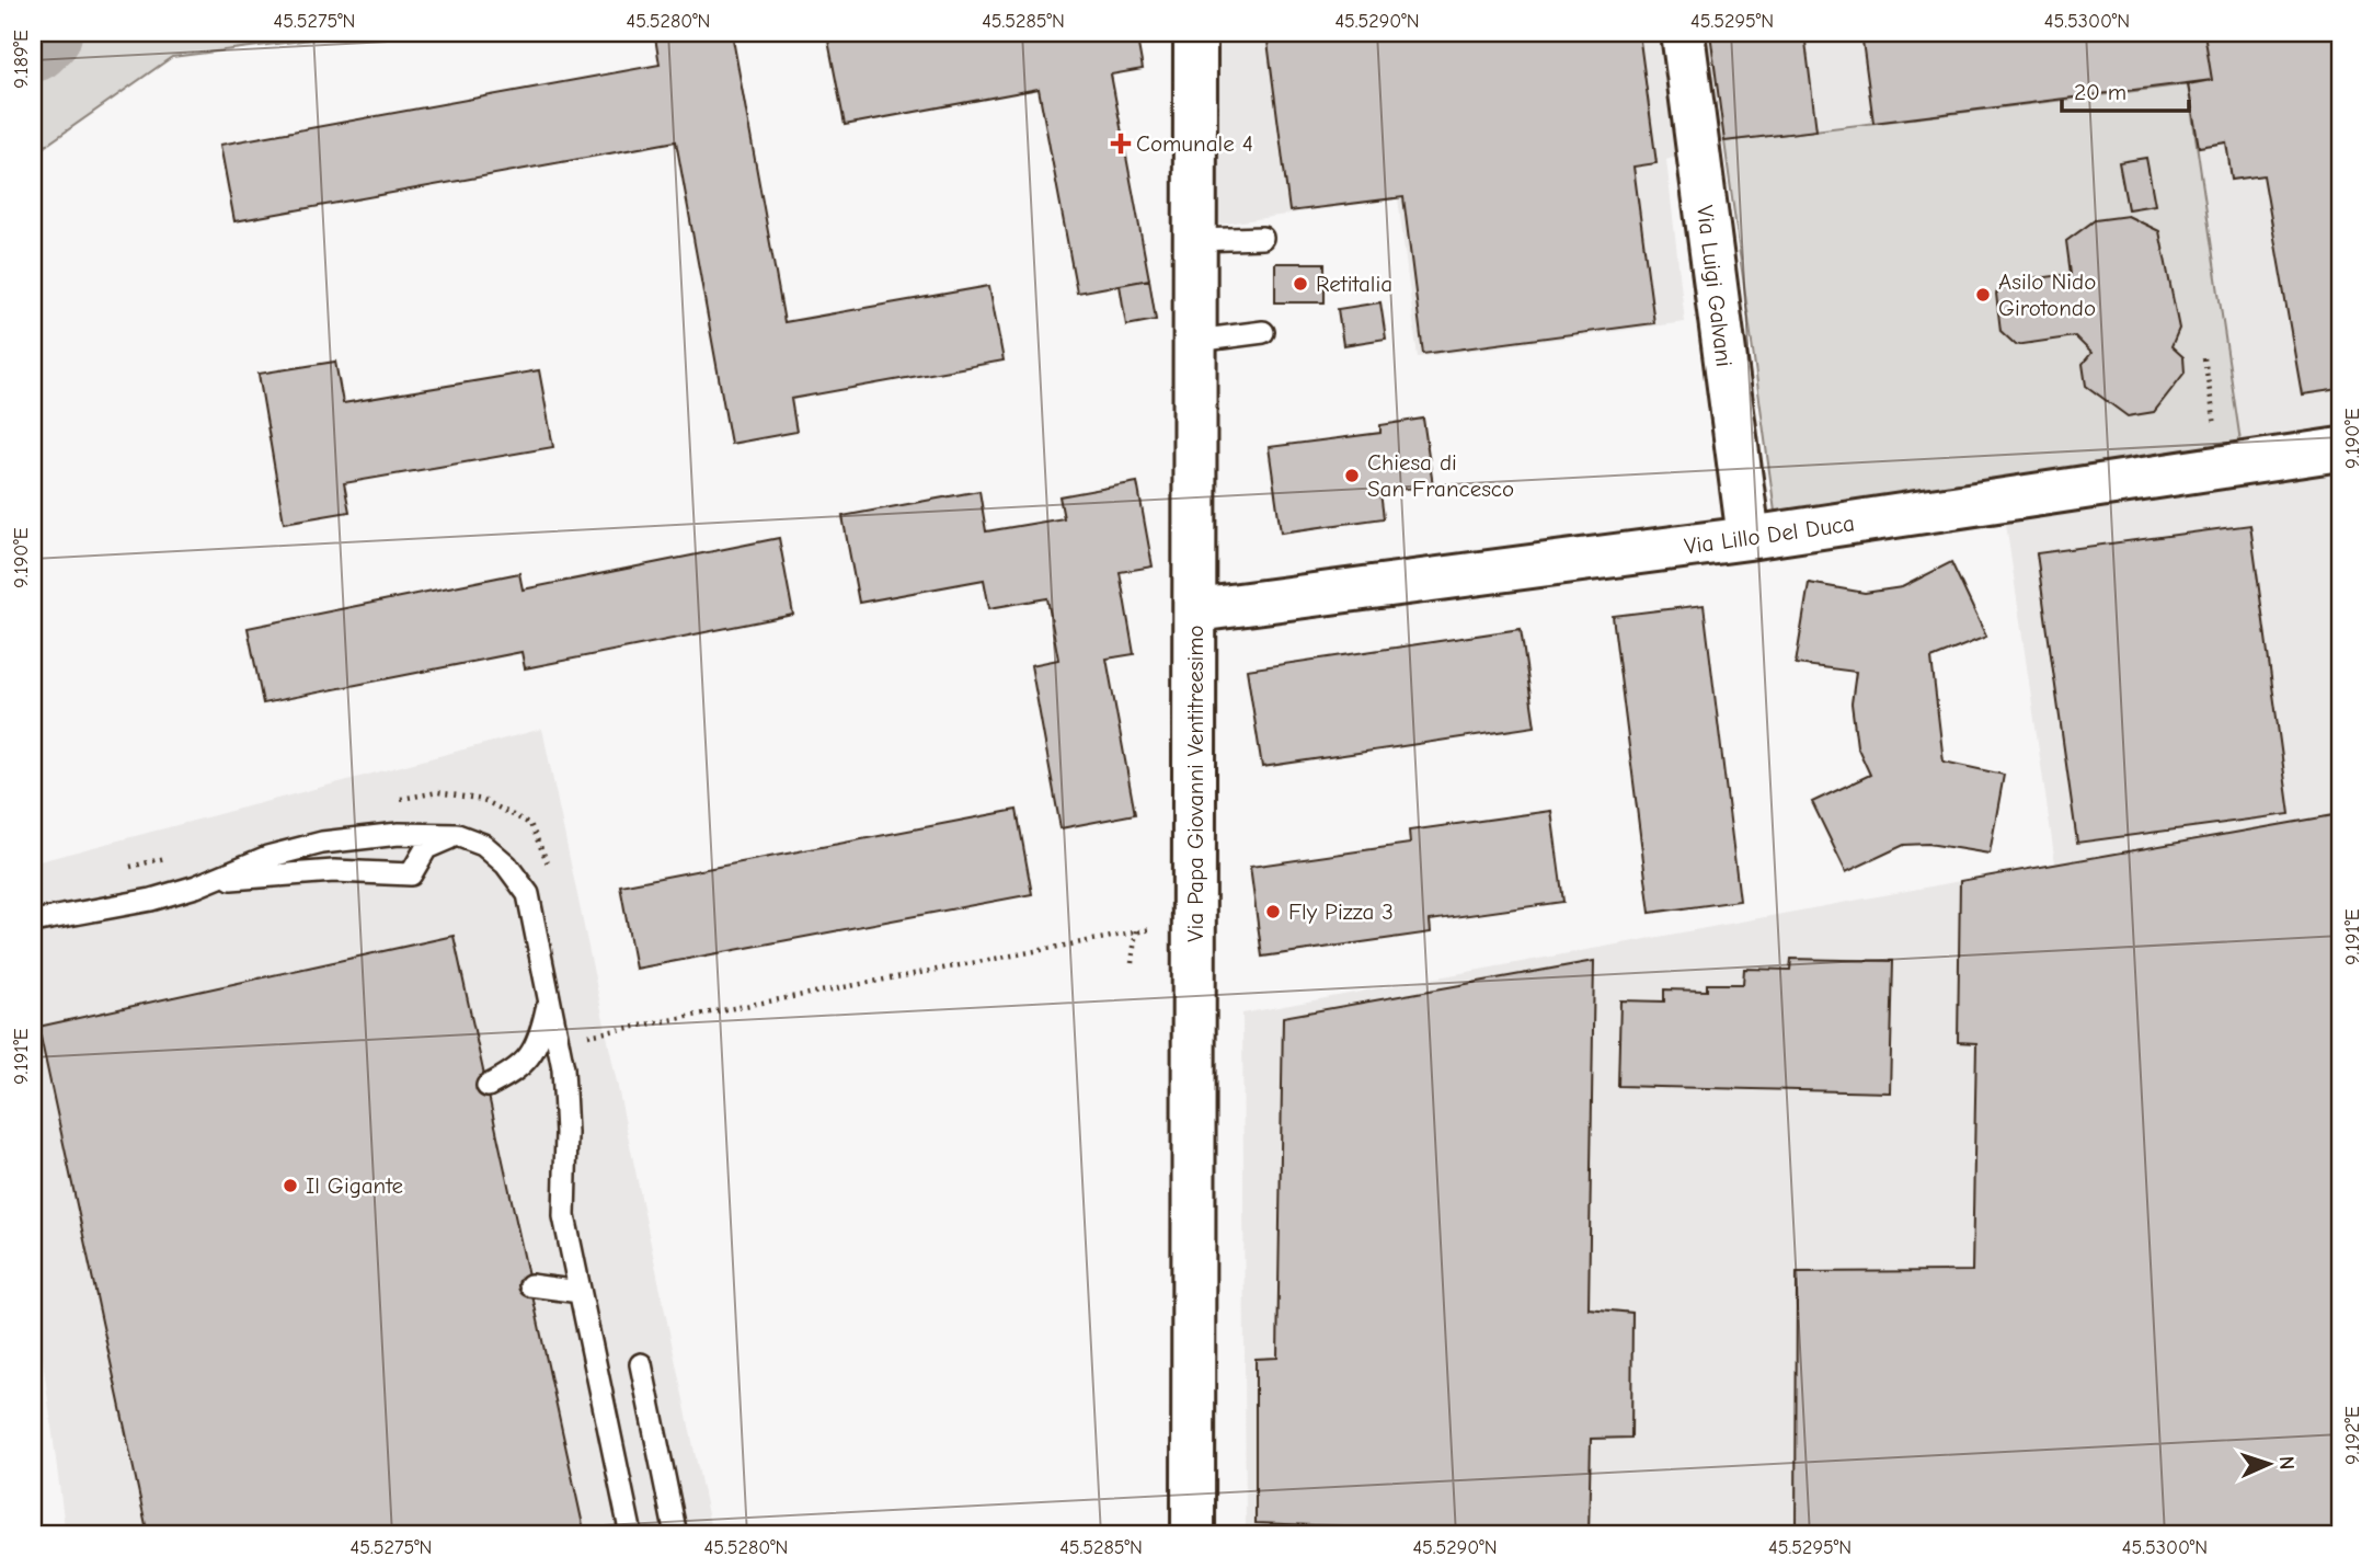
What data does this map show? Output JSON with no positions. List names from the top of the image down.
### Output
{
  "streets": {
    "street": ["Via Luigi Galvani", "Via Lillo Del Duca", "Via Papa Giovanni Ventitreesimo"]
  },
  "crossings": [
    ["Via Luigi Galvani", "Via Lillo Del Duca"],
    ["Via Lillo Del Duca", "Via Papa Giovanni Ventitreesimo"]
  ],
  "places": {
    "health": ["Comunale 4"],
    "other": [
      "Retitalia",
      "Asilo Nido Girotondo",
      "Chiesa di San Francesco",
      "Fly Pizza 3",
      "Il Gigante"
    ]
  },
  "scale_bar": "20 m",
  "north": "right",
  "coordinates": [
    "45.5275°N",
    "45.5280°N",
    "45.5285°N",
    "45.5290°N",
    "45.5295°N",
    "45.5300°N",
    "9.189°E",
    "9.190°E",
    "9.191°E",
    "9.192°E"
  ]
}
